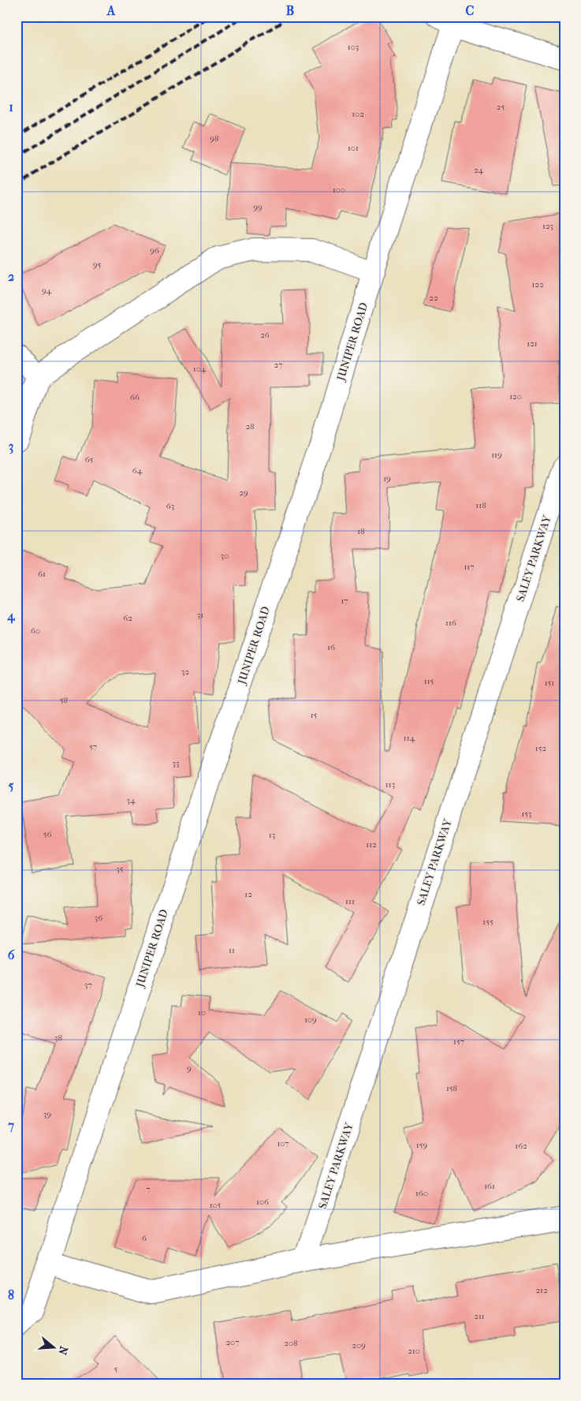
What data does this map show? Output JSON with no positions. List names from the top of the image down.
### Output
{
  "streets": {
    "street": ["JUNIPER ROAD", "SALEY PARKWAY"]
  },
  "house_numbers": [
    "103",
    "25",
    "102",
    "98",
    "101",
    "24",
    "100",
    "99",
    "123",
    "96",
    "95",
    "122",
    "94",
    "22",
    "26",
    "121",
    "27",
    "104",
    "120",
    "66",
    "28",
    "119",
    "65",
    "64",
    "19",
    "29",
    "118",
    "63",
    "18",
    "30",
    "117",
    "61",
    "17",
    "31",
    "62",
    "116",
    "60",
    "16",
    "32",
    "115",
    "151",
    "58",
    "15",
    "114",
    "57",
    "152",
    "33",
    "113",
    "34",
    "153",
    "56",
    "13",
    "112",
    "35",
    "12",
    "111",
    "36",
    "155",
    "11",
    "37",
    "10",
    "109",
    "38",
    "157",
    "9",
    "158",
    "39",
    "107",
    "159",
    "162",
    "161",
    "7",
    "160",
    "106",
    "105",
    "6",
    "212",
    "211",
    "207",
    "208",
    "209",
    "210",
    "5"
  ],
  "north": "right",
  "grid": {
    "columns": ["A", "B", "C"],
    "rows": [
      "1",
      "2",
      "3",
      "4",
      "5",
      "6",
      "7",
      "8"
    ]
  }
}
